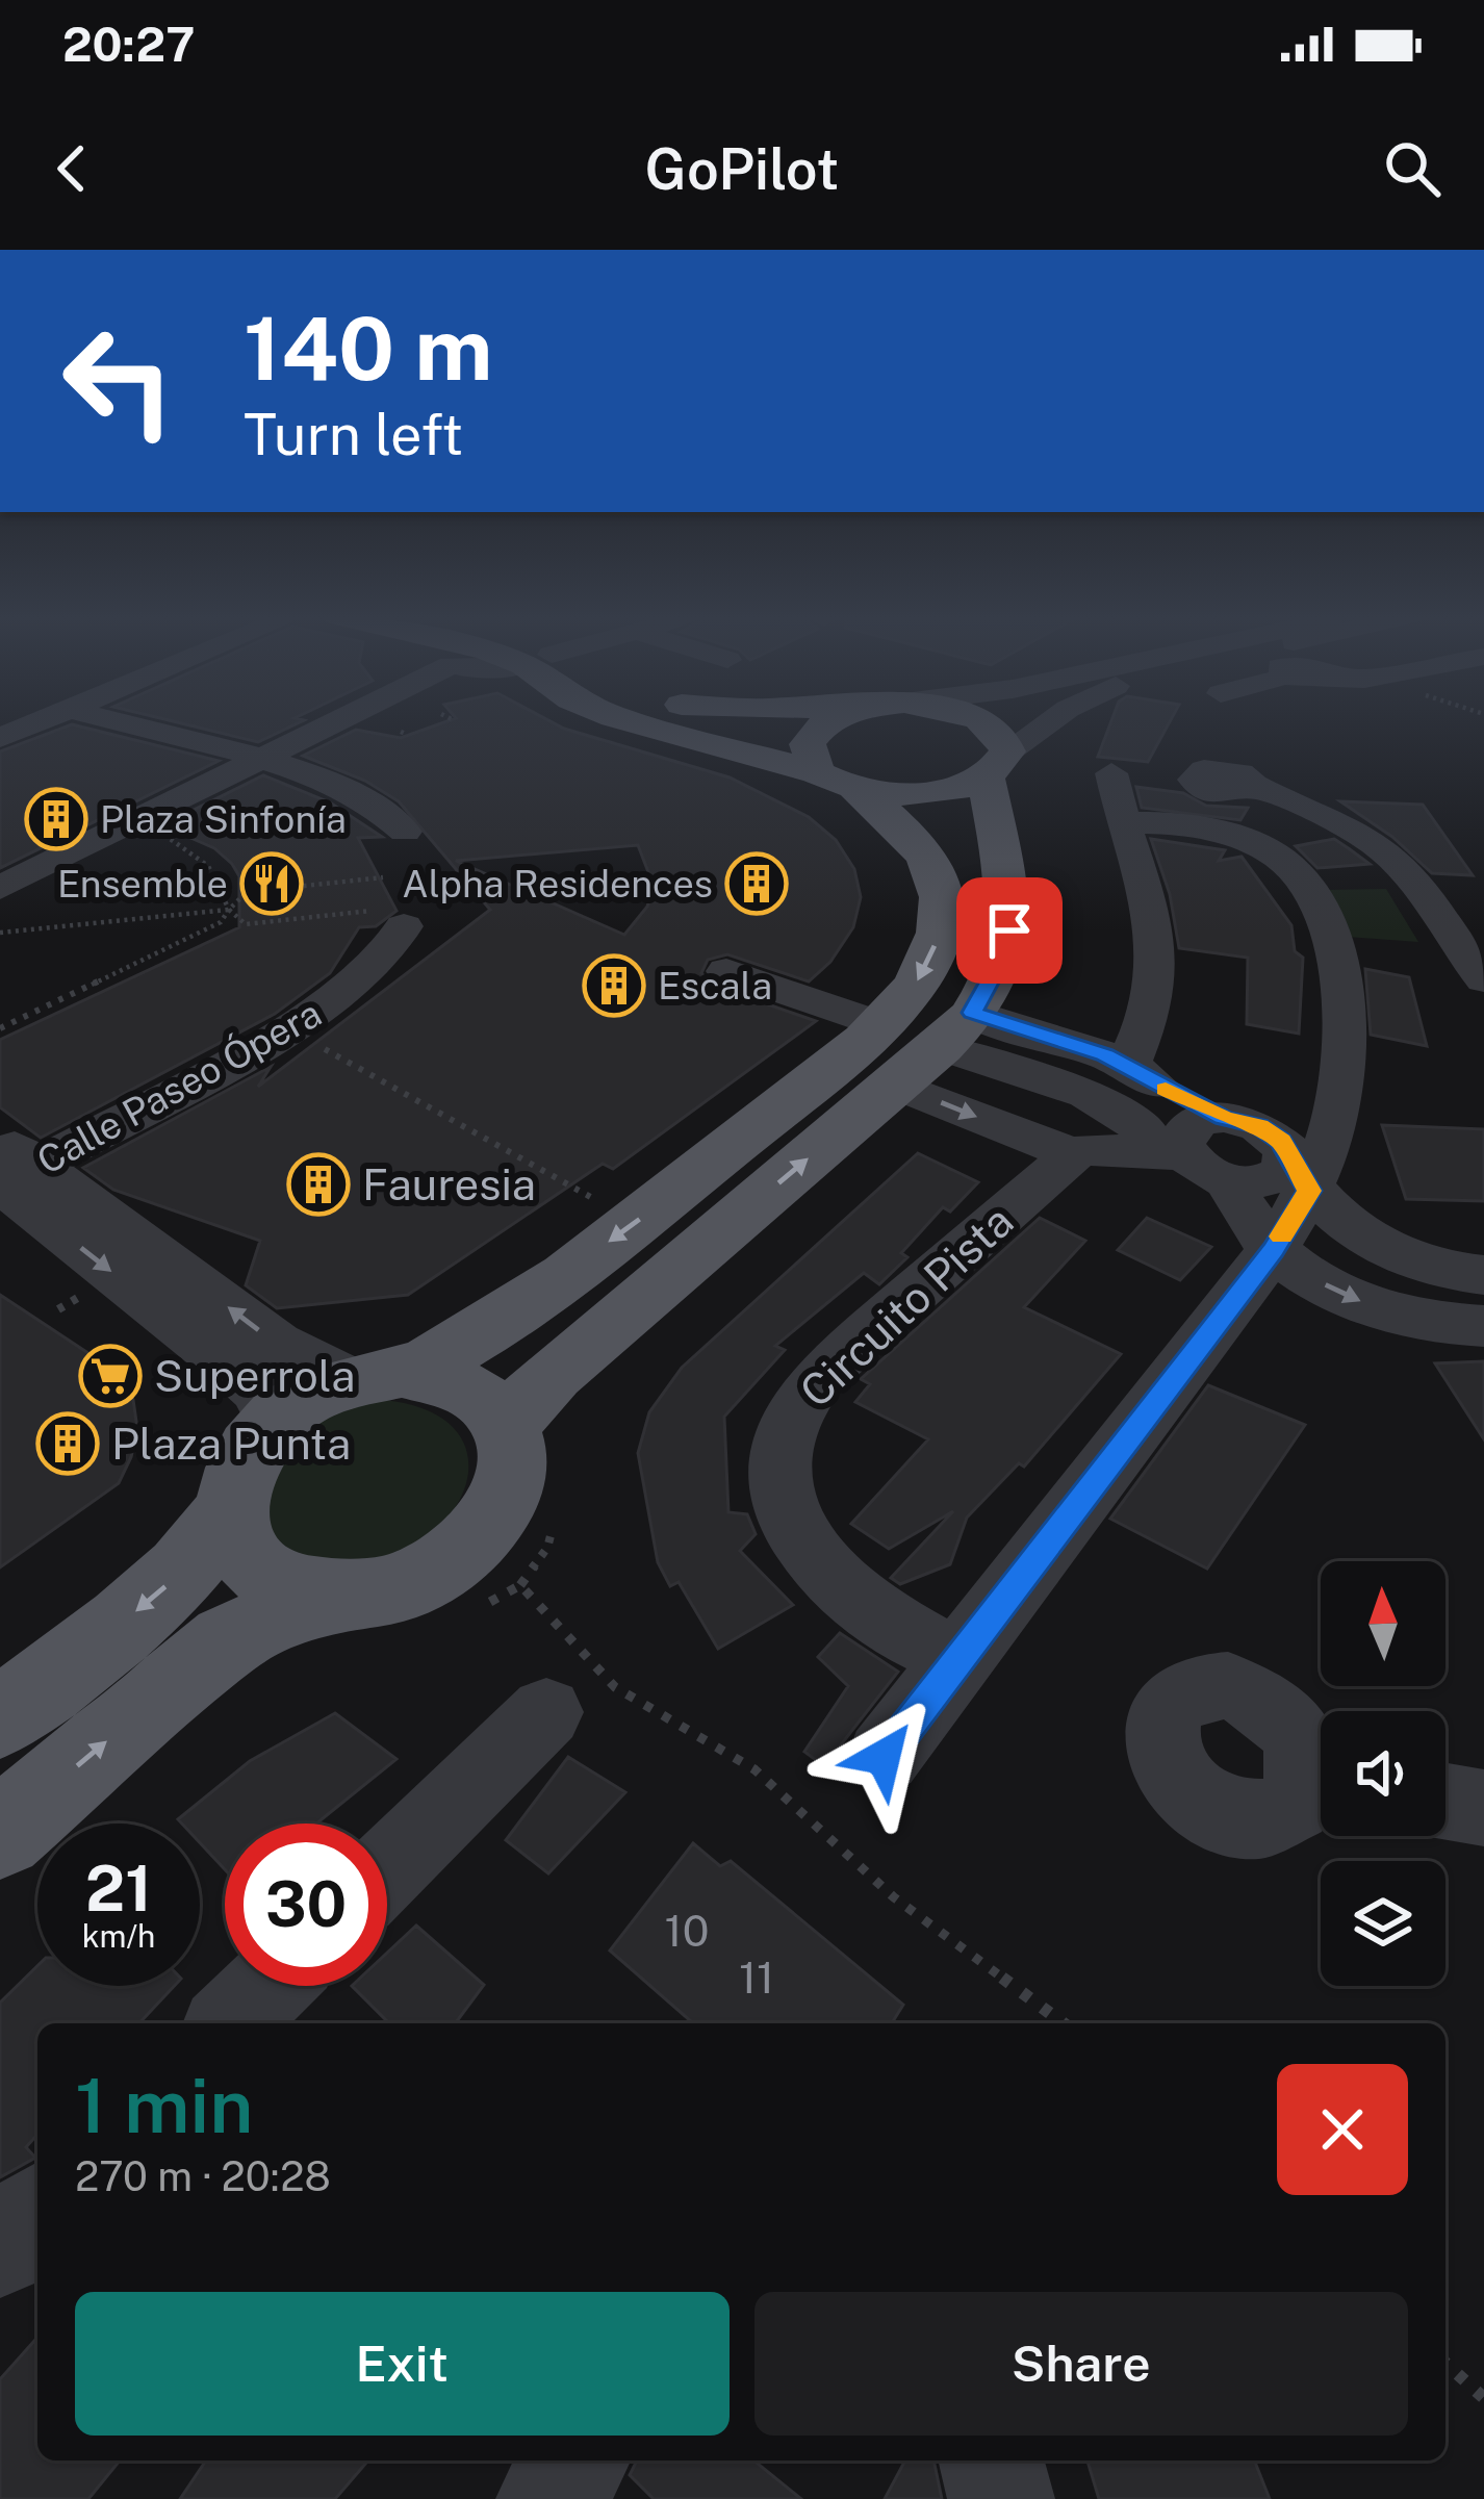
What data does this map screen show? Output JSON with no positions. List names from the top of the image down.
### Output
{
  "streets": {
    "street": ["Calle Paseo Ópera", "Circuito Pista"]
  },
  "places": {
    "building": [
      "Plaza Sinfonía",
      "Alpha Residences",
      "Escala",
      "Fauresia",
      "Plaza Punta"
    ],
    "restaurant": ["Ensemble"],
    "supermarket": ["Superrola"]
  },
  "house_numbers": ["10", "11"],
  "north": "top",
  "page": {
    "status": "20:27",
    "header": "GoPilot",
    "turn": ["140 m", "Turn left"],
    "speed": "21 km/h",
    "limit": "30",
    "heading": ["1 min", "270 m · 20:28"],
    "buttons": ["Exit", "Share"]
  }
}
